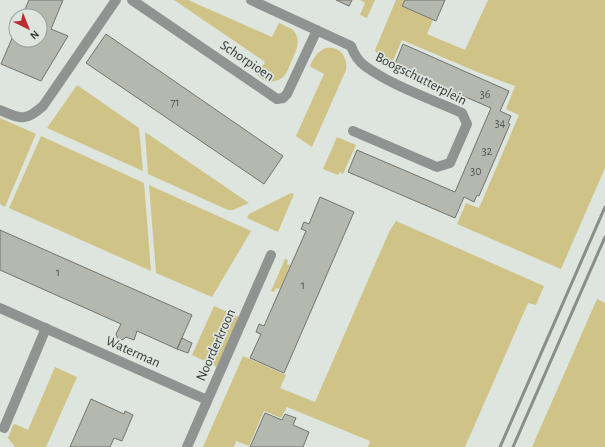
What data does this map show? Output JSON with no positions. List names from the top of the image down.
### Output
{
  "streets": {
    "street": [
      "Schorpioen",
      "Boogschutterplein",
      "Noorderkroon",
      "Waterman"
    ]
  },
  "crossings": [
    ["Schorpioen", "Boogschutterplein"],
    ["Noorderkroon", "Waterman"]
  ],
  "house_numbers": [
    "36",
    "71",
    "34",
    "32",
    "30",
    "1",
    "1"
  ],
  "north": "bottom right"
}
